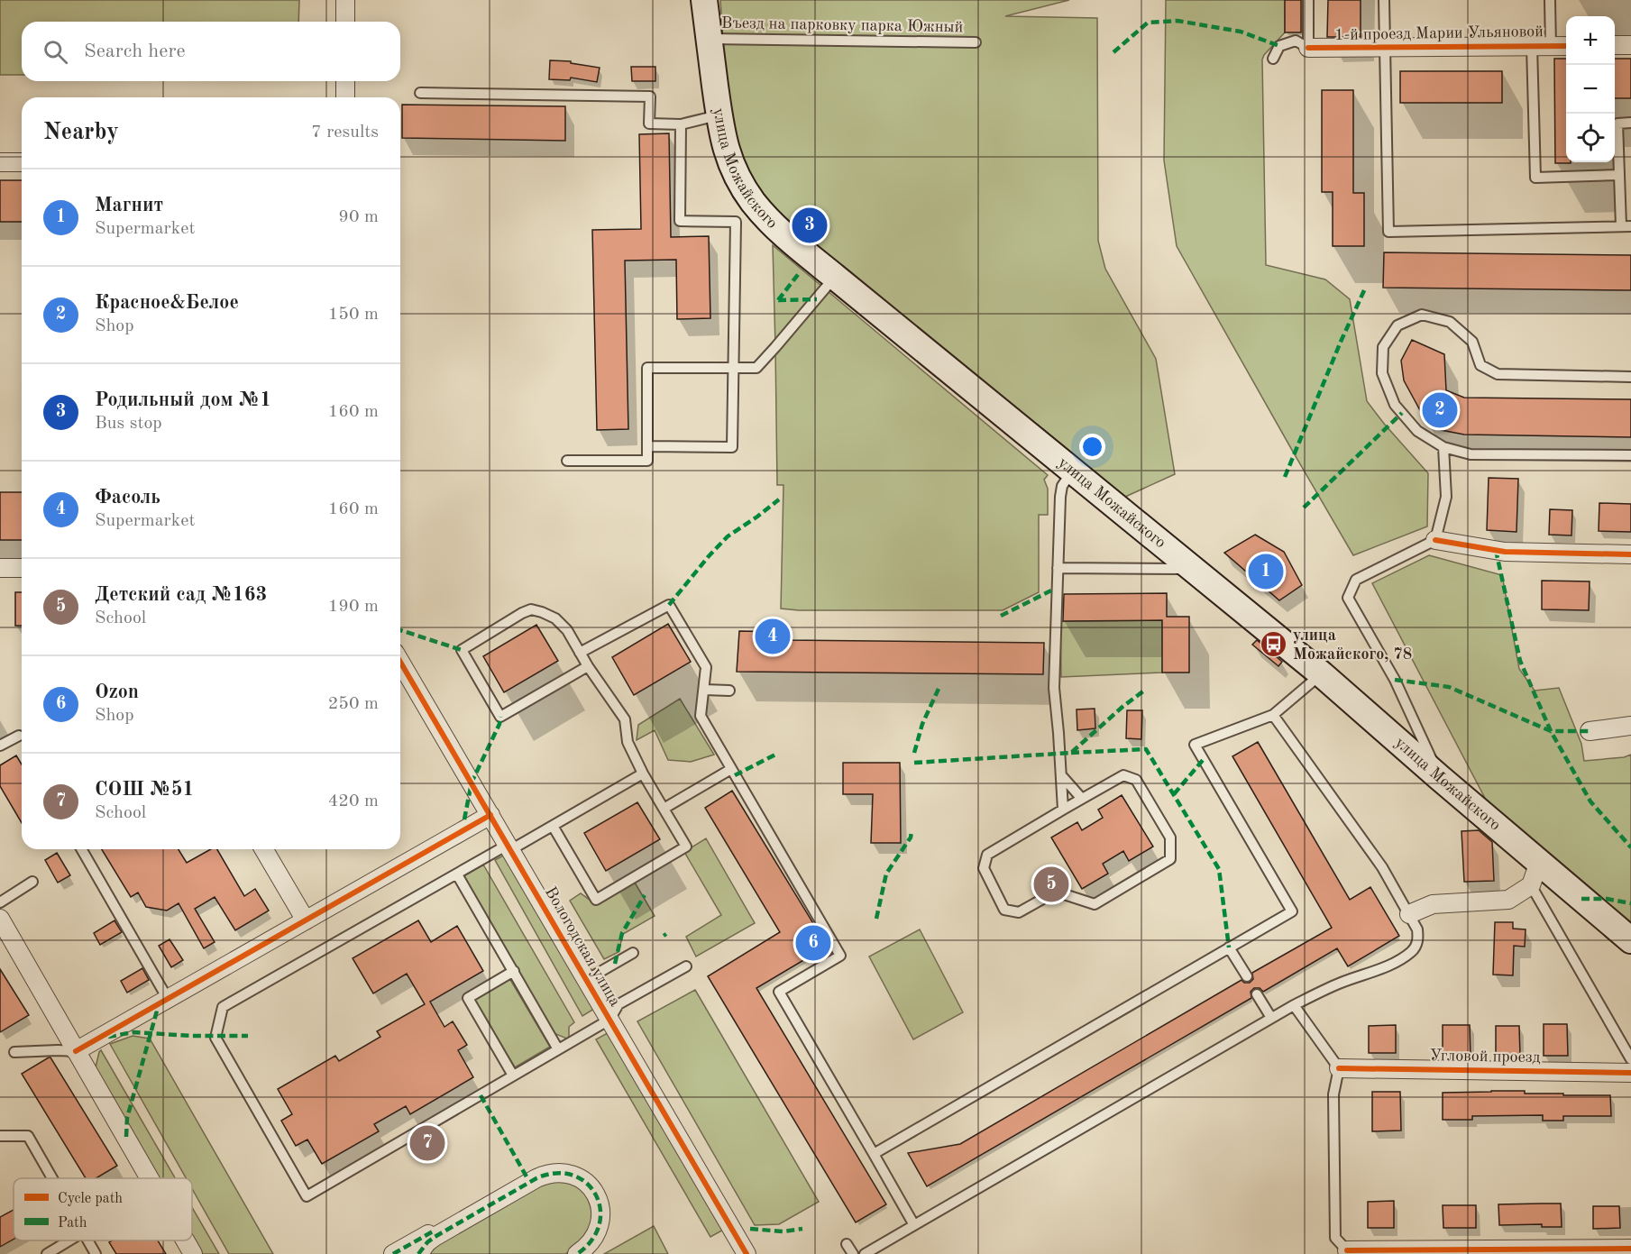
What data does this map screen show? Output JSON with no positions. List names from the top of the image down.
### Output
{
  "streets": {
    "main road": ["улица Можайского"],
    "street": ["1-й проезд Марии Ульяновой", "Вологодская улица", "Угловой проезд"],
    "lane": ["Въезд на парковку парка Южный"]
  },
  "crossings": [
    ["Въезд на парковку парка Южный", "улица Можайского"]
  ],
  "places": {
    "bus stop": ["улица Можайского, 78"]
  },
  "legend": ["Cycle path", "Path"],
  "page": {
    "map_buttons": ["+", "−"],
    "search": "Search here",
    "heading": ["Nearby", "7 results"],
    "list": [
      {
        "mark": "1",
        "name": "Магнит",
        "note": "Supermarket",
        "value": "90 m"
      },
      {
        "mark": "2",
        "name": "Красное&Белое",
        "note": "Shop",
        "value": "150 m"
      },
      {
        "mark": "3",
        "name": "Родильный дом №1",
        "note": "Bus stop",
        "value": "160 m"
      },
      {
        "mark": "4",
        "name": "Фасоль",
        "note": "Supermarket",
        "value": "160 m"
      },
      {
        "mark": "5",
        "name": "Детский сад №163",
        "note": "School",
        "value": "190 m"
      },
      {
        "mark": "6",
        "name": "Ozon",
        "note": "Shop",
        "value": "250 m"
      },
      {
        "mark": "7",
        "name": "СОШ №51",
        "note": "School",
        "value": "420 m"
      }
    ],
    "pins": [
      "3",
      "2",
      "1",
      "4",
      "5",
      "6",
      "7"
    ]
  }
}
